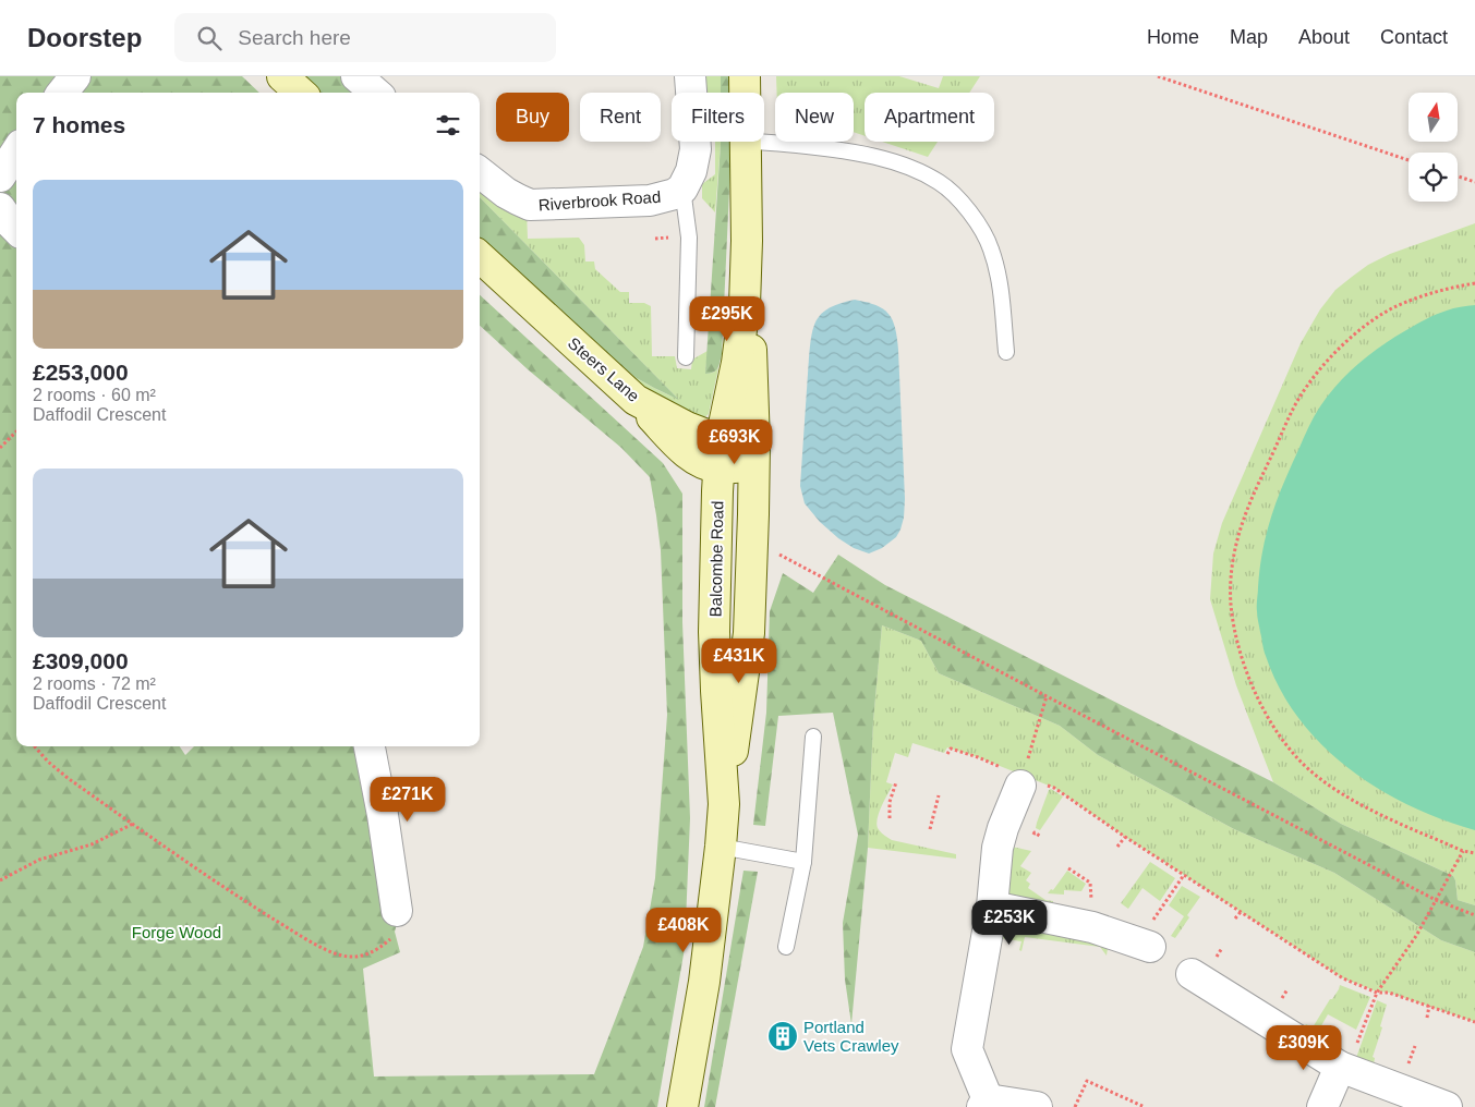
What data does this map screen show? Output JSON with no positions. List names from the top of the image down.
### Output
{
  "streets": {
    "main road": ["Steers Lane", "Balcombe Road"],
    "street": ["Riverbrook Road"]
  },
  "crossings": [
    ["Steers Lane", "Balcombe Road"]
  ],
  "parks": ["Forge Wood"],
  "places": {
    "building": ["Portland Vets Crawley"]
  },
  "north": "top",
  "page": {
    "header": "Doorstep",
    "search": "Search here",
    "nav": [
      "Home",
      "Map",
      "About",
      "Contact"
    ],
    "chip": [
      "Buy",
      "Rent",
      "Filters",
      "New",
      "Apartment"
    ],
    "heading": "7 homes",
    "list": [
      {
        "name": "£253,000",
        "note": "2 rooms · 60 m² · Daffodil Crescent"
      },
      {
        "name": "£309,000",
        "note": "2 rooms · 72 m² · Daffodil Crescent"
      }
    ],
    "price": [
      "£295K",
      "£693K",
      "£431K",
      "£271K",
      "£253K",
      "£408K",
      "£309K"
    ]
  }
}
